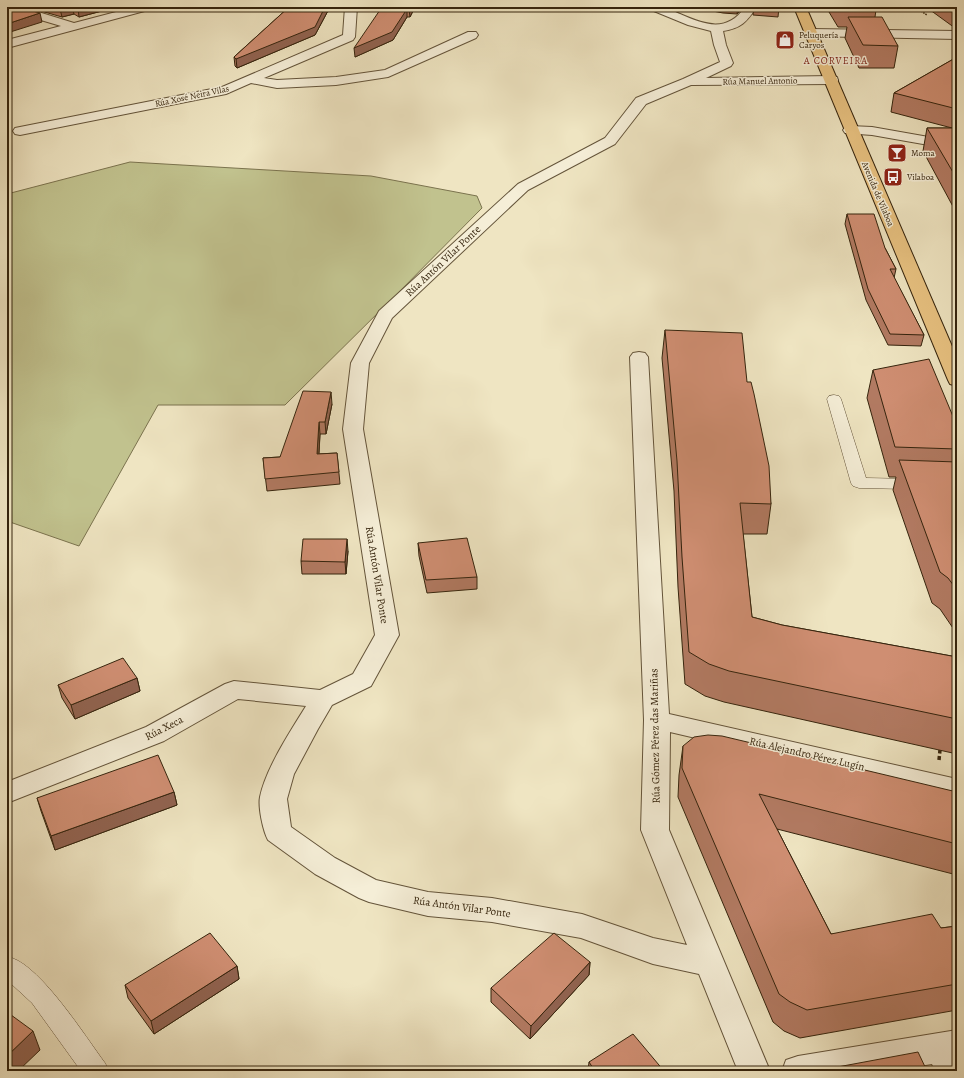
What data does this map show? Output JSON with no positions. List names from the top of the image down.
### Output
{
  "streets": {
    "highway": ["Avenida de Vilaboa"],
    "street": [
      "Rúa Manuel Antonio",
      "Rúa Xosé Neira Vilas",
      "Rúa Antón Vilar Ponte",
      "Rúa Xeca",
      "Rúa Gómez Pérez das Mariñas",
      "Rúa Alejandro Pérez Lugín"
    ]
  },
  "crossings": [
    ["Rúa Manuel Antonio", "Avenida de Vilaboa"],
    ["Rúa Manuel Antonio", "Rúa Antón Vilar Ponte"],
    ["Rúa Antón Vilar Ponte", "Rúa Xeca"],
    ["Rúa Antón Vilar Ponte", "Rúa Gómez Pérez das Mariñas"],
    ["Rúa Gómez Pérez das Mariñas", "Rúa Alejandro Pérez Lugín"]
  ],
  "districts": ["A CORVEIRA"],
  "places": {
    "shop": ["Peluquería Caryos"],
    "bar": ["Moma"],
    "bus stop": ["Vilaboa"]
  }
}
